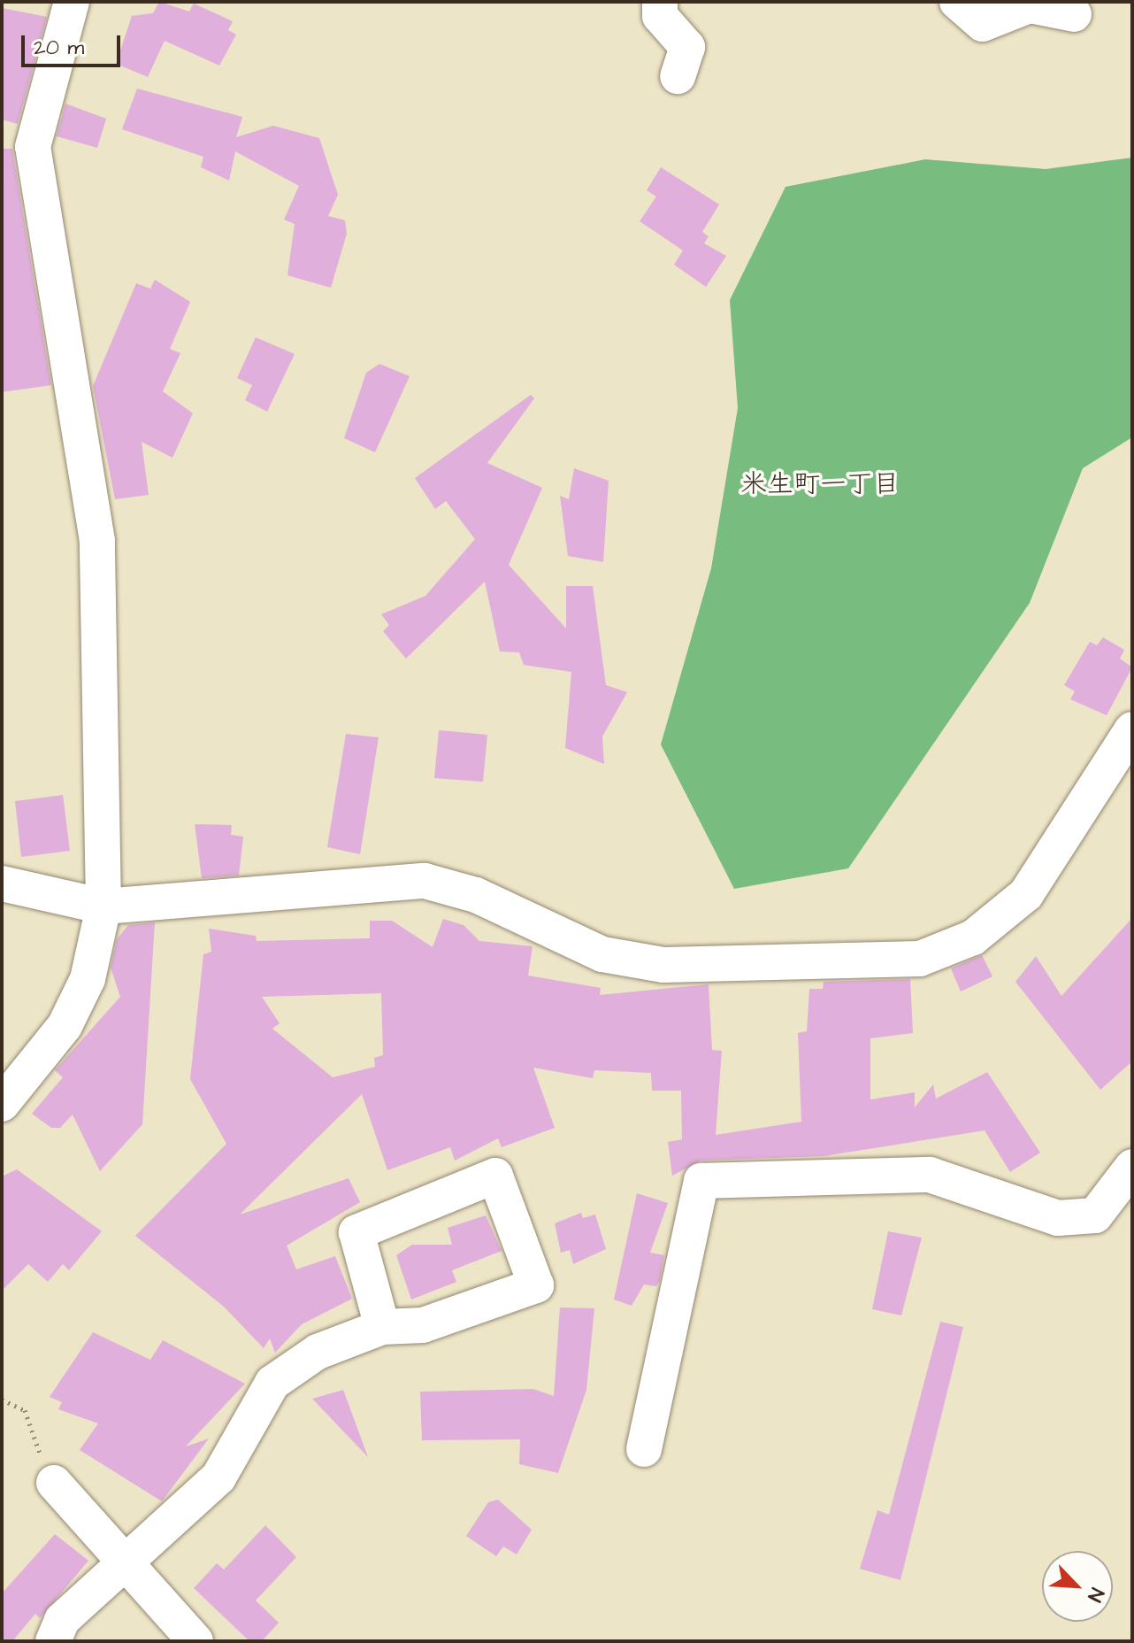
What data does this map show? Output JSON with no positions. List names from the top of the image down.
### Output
{
  "districts": ["米生町一丁目"],
  "scale_bar": "20 m",
  "north": "bottom right"
}
